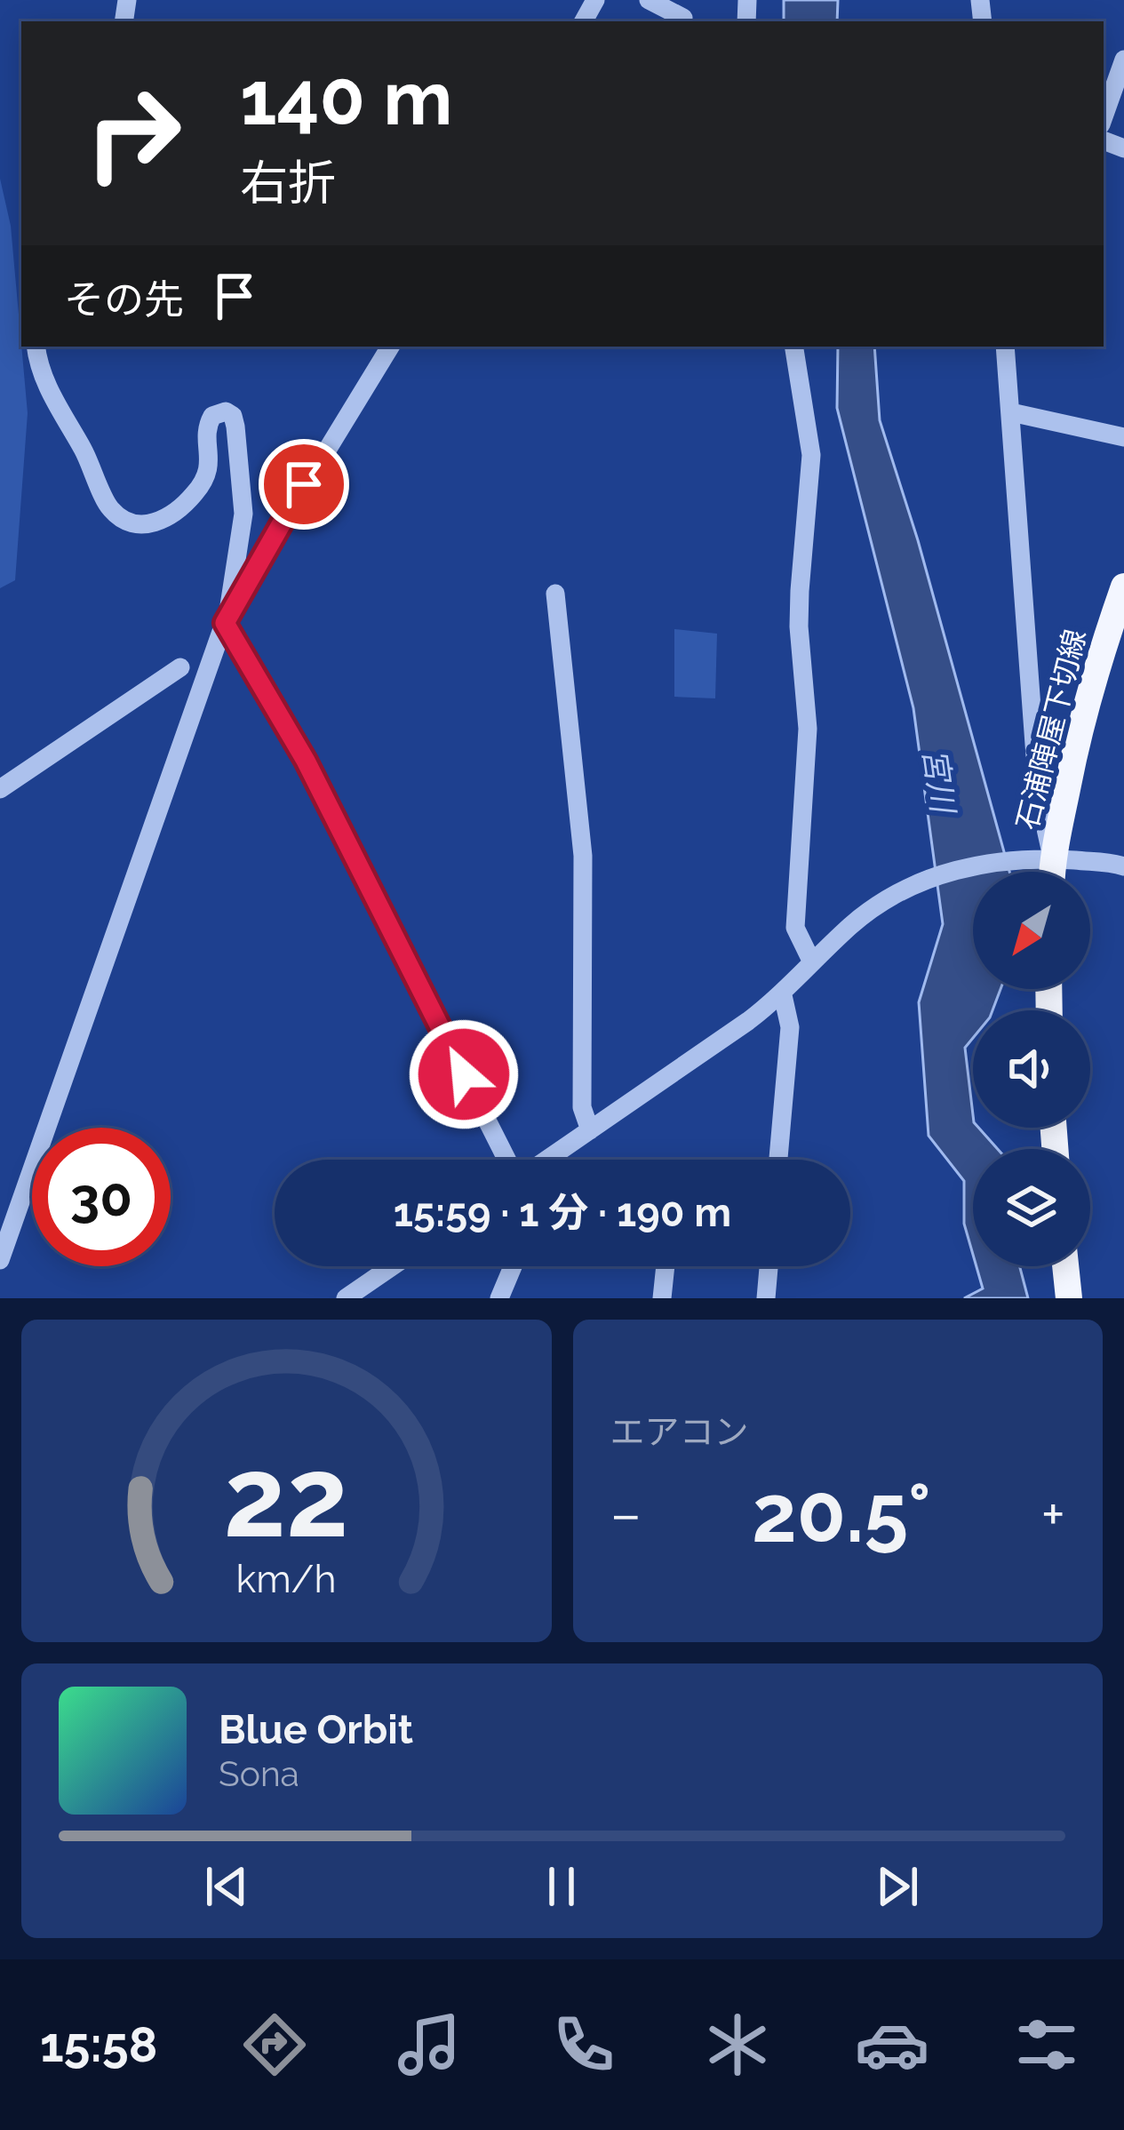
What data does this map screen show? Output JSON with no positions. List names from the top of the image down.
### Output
{
  "streets": {
    "main road": ["石浦陣屋下切線"]
  },
  "water": ["宮川"],
  "north": "bottom left",
  "page": {
    "turn": ["140 m", "右折"],
    "then": "その先",
    "limit": "30",
    "trip": "15:59 · 1 分 · 190 m",
    "tile": "エアコン",
    "heat": ["−", "20.5°", "+"],
    "song": ["Blue Orbit", "Sona"],
    "tabs": "15:58",
    "gauge": ["22", "km/h"]
  }
}
